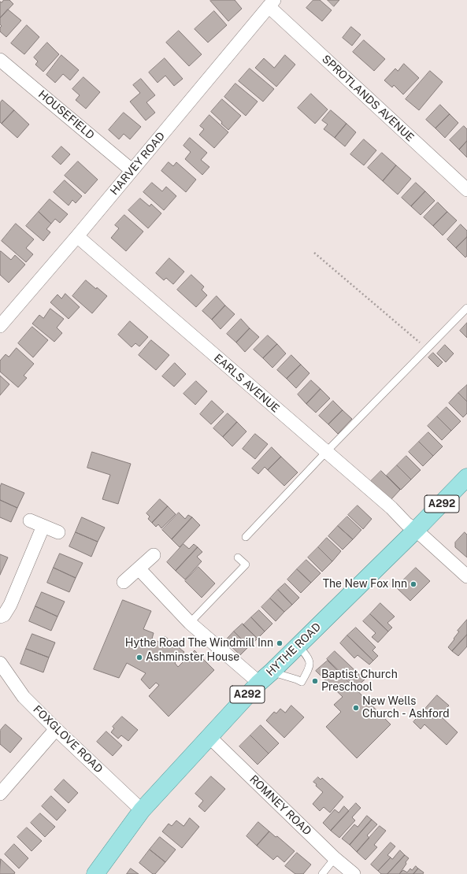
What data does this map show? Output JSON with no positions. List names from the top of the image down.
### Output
{
  "streets": {
    "main road": ["A292", "HYTHE ROAD"],
    "street": [
      "SPROTLANDS AVENUE",
      "HOUSEFIELD",
      "HARVEY ROAD",
      "EARLS AVENUE",
      "FOXGLOVE ROAD",
      "ROMNEY ROAD"
    ]
  },
  "crossings": [
    ["SPROTLANDS AVENUE", "HARVEY ROAD"],
    ["HOUSEFIELD", "HARVEY ROAD"],
    ["HARVEY ROAD", "EARLS AVENUE"],
    ["EARLS AVENUE", "HYTHE ROAD"],
    ["HYTHE ROAD", "FOXGLOVE ROAD"],
    ["HYTHE ROAD", "ROMNEY ROAD"]
  ],
  "places": [
    "The New Fox Inn",
    "Hythe Road The Windmill Inn",
    "Ashminster House",
    "Baptist Church Preschool",
    "New Wells Church - Ashford"
  ]
}
